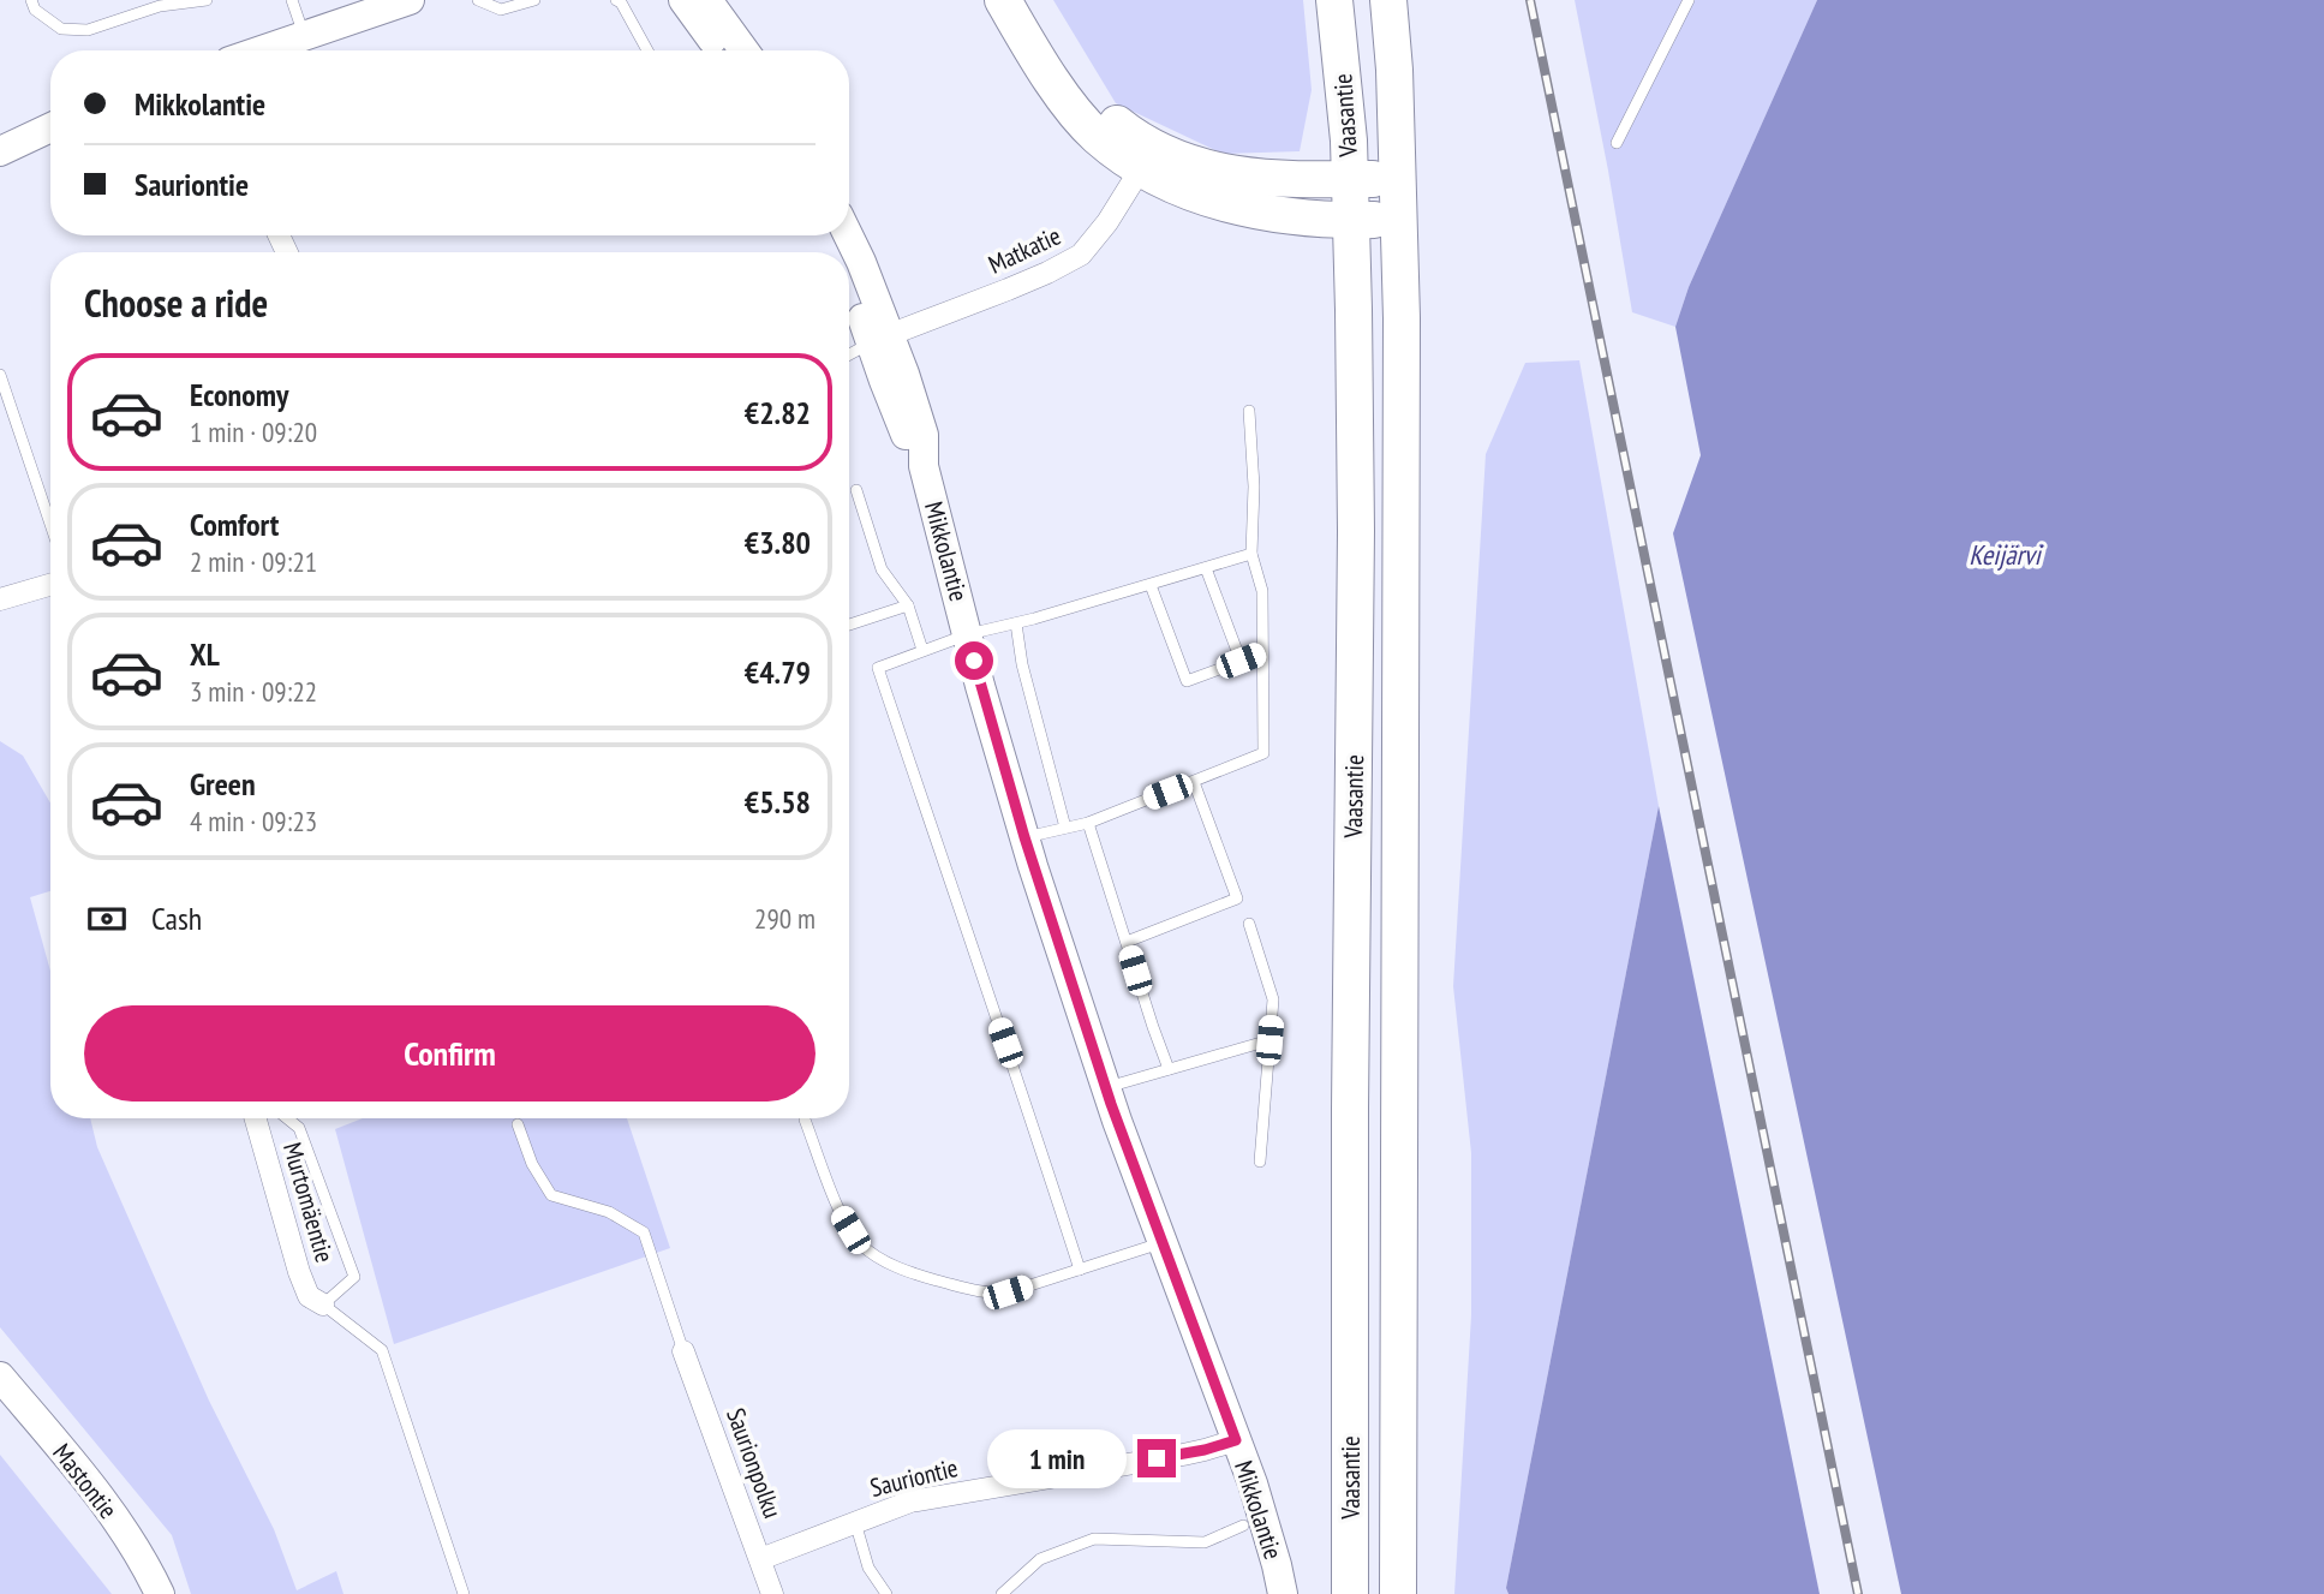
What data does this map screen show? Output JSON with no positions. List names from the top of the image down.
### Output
{
  "streets": {
    "highway": ["Vaasantie"],
    "main road": ["Mikkolantie", "Mastontie"],
    "street": [
      "Matkatie",
      "Murtomäentie",
      "Saurionpolku",
      "Sauriontie"
    ]
  },
  "crossings": [
    ["Matkatie", "Mikkolantie"],
    ["Mikkolantie", "Sauriontie"],
    ["Saurionpolku", "Sauriontie"]
  ],
  "water": ["Keijärvi"],
  "page": {
    "banner": ["Mikkolantie", "Sauriontie"],
    "heading": "Choose a ride",
    "list": [
      {
        "name": "Economy",
        "note": "1 min · 09:20",
        "value": "€2.82"
      },
      {
        "name": "Comfort",
        "note": "2 min · 09:21",
        "value": "€3.80"
      },
      {
        "name": "XL",
        "note": "3 min · 09:22",
        "value": "€4.79"
      },
      {
        "name": "Green",
        "note": "4 min · 09:23",
        "value": "€5.58"
      }
    ],
    "pay": ["Cash", "290 m"],
    "buttons": "Confirm",
    "bubble": "1 min"
  }
}
